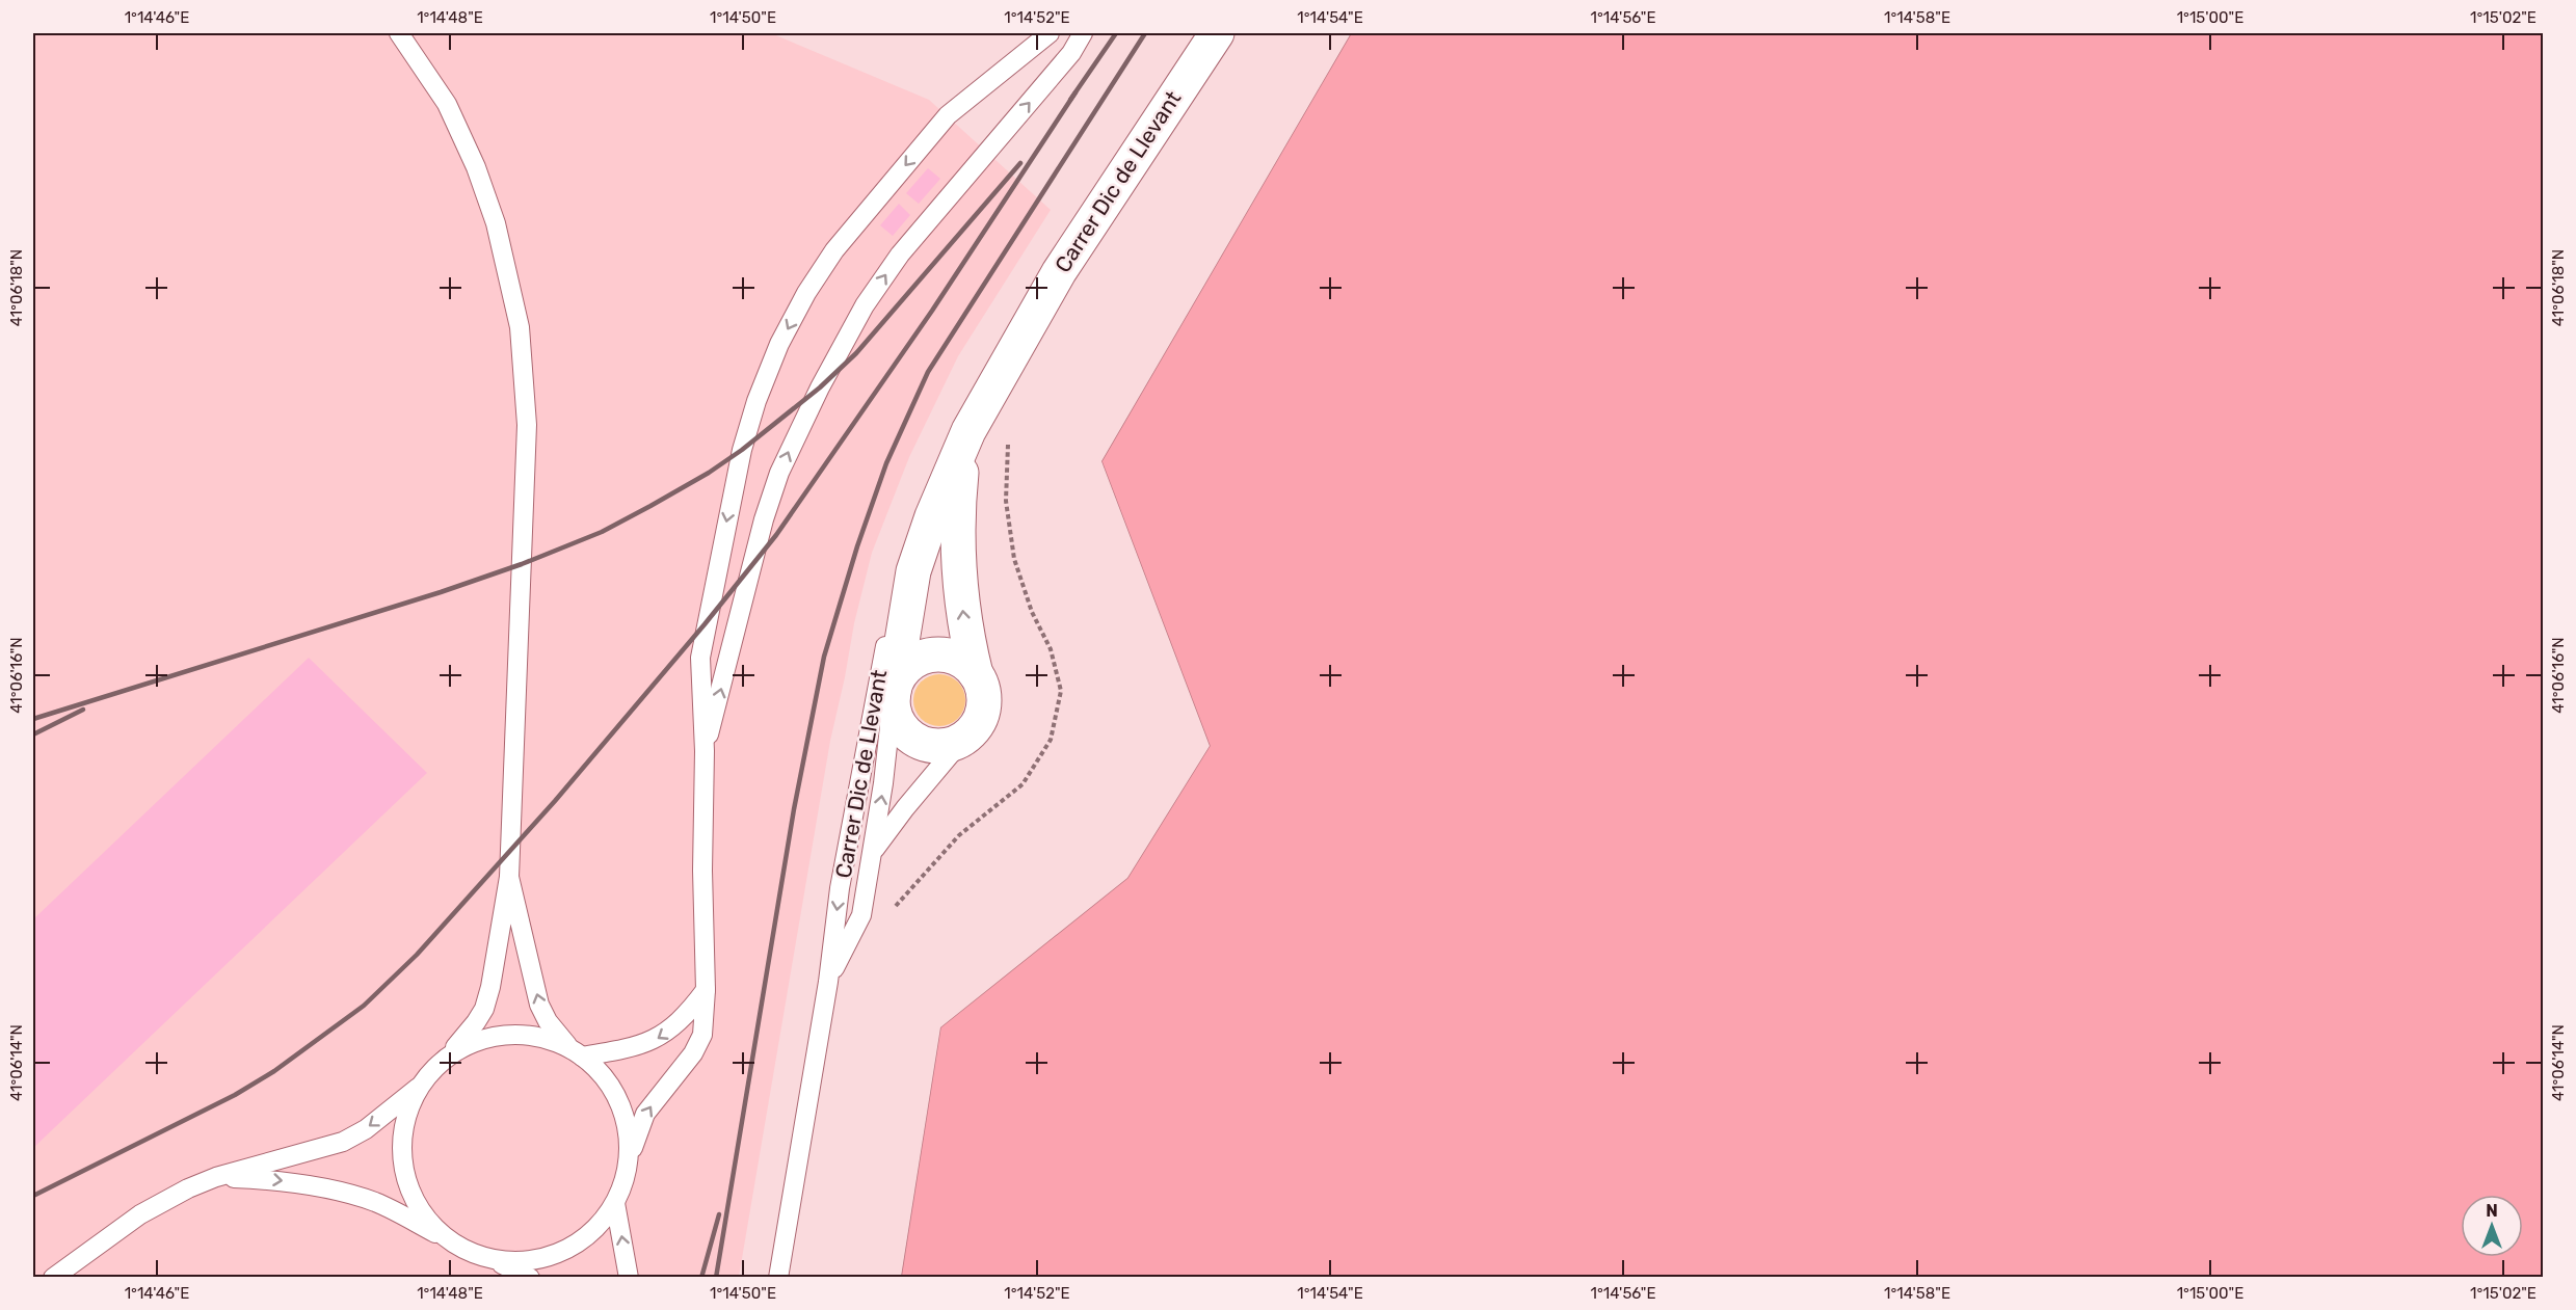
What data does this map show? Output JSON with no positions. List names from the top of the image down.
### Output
{
  "streets": {
    "street": ["Carrer Dic de Llevant"]
  },
  "north": "top",
  "coordinates": [
    "1°14'46\"E",
    "1°14'48\"E",
    "1°14'50\"E",
    "1°14'52\"E",
    "1°14'54\"E",
    "1°14'56\"E",
    "1°14'58\"E",
    "1°15'00\"E",
    "1°15'02\"E",
    "41°06'18\"N",
    "41°06'16\"N",
    "41°06'14\"N"
  ]
}
